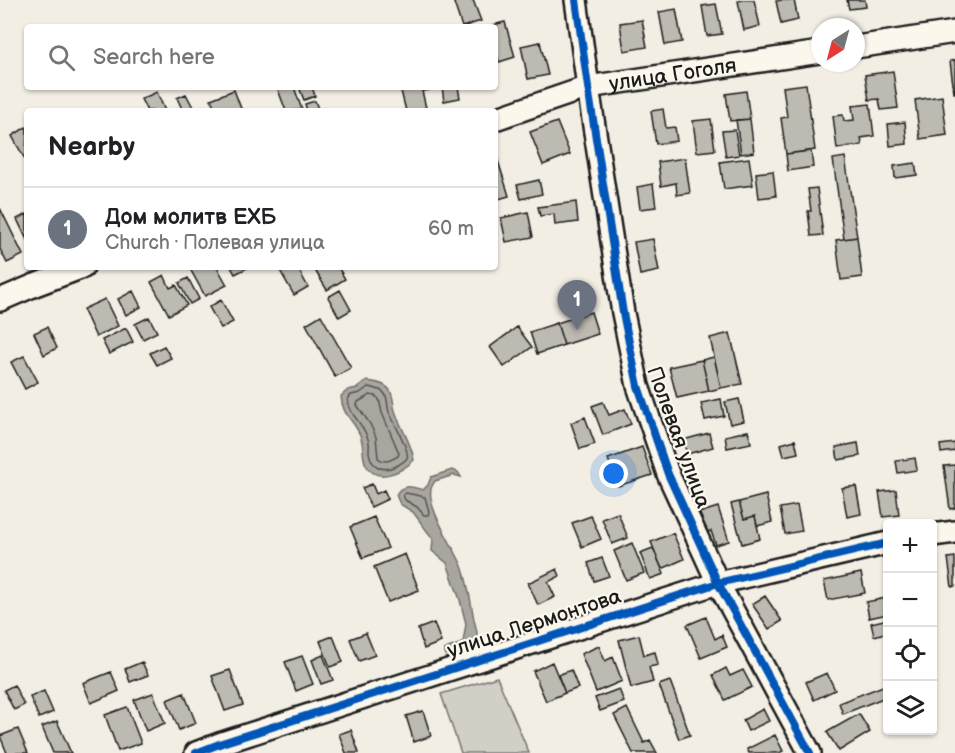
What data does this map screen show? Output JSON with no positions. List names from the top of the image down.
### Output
{
  "streets": {
    "street": ["улица Гоголя", "Полевая улица", "улица Лермонтова"]
  },
  "crossings": [
    ["улица Гоголя", "Полевая улица"],
    ["Полевая улица", "улица Лермонтова"]
  ],
  "north": "bottom left",
  "page": {
    "search": "Search here",
    "heading": "Nearby",
    "list": [
      {
        "mark": "1",
        "name": "Дом молитв ЕХБ",
        "note": "Church · Полевая улица",
        "value": "60 m"
      }
    ],
    "pins": "1",
    "map_buttons": ["+", "−"]
  }
}
